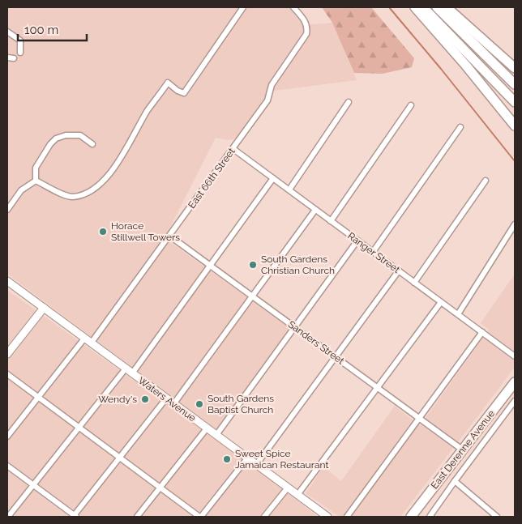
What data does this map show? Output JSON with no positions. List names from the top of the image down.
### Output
{
  "streets": {
    "highway": ["East Derenne Avenue"],
    "main road": ["Waters Avenue"],
    "street": ["East 66th Street", "Ranger Street", "Sanders Street"]
  },
  "crossings": [
    ["East 66th Street", "Ranger Street"],
    ["East 66th Street", "Sanders Street"],
    ["East 66th Street", "Waters Avenue"],
    ["Sanders Street", "East Derenne Avenue"]
  ],
  "places": [
    "Horace Stillwell Towers",
    "South Gardens Christian Church",
    "Wendy's",
    "South Gardens Baptist Church",
    "Sweet Spice Jamaican Restaurant"
  ],
  "scale_bar": "100 m"
}
